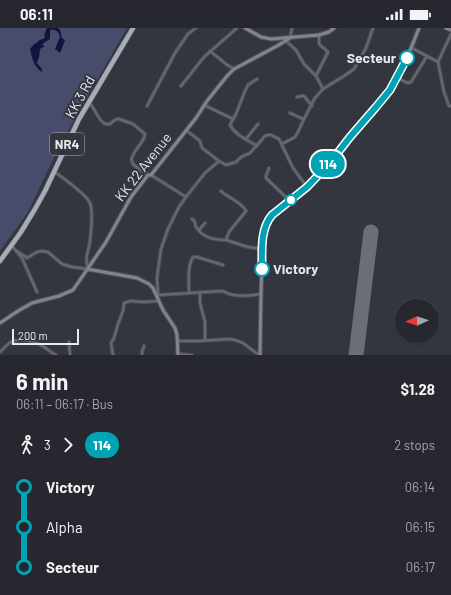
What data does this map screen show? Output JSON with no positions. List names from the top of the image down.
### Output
{
  "streets": {
    "highway": ["KK 3 Rd", "NR4"],
    "street": ["KK 22 Avenue"]
  },
  "places": ["Secteur", "Victory"],
  "lines": ["bus line 114"],
  "scale_bar": "200 m",
  "north": "left",
  "page": {
    "status": "06:11",
    "on_map": "114",
    "scale": "200 m",
    "heading": ["6 min", "06:11 – 06:17 · Bus", "$1.28"],
    "legs": ["3", "114", "2 stops"],
    "list": [
      {
        "name": "Victory",
        "value": "06:14"
      },
      {
        "name": "Alpha",
        "value": "06:15"
      },
      {
        "name": "Secteur",
        "value": "06:17"
      }
    ]
  }
}
